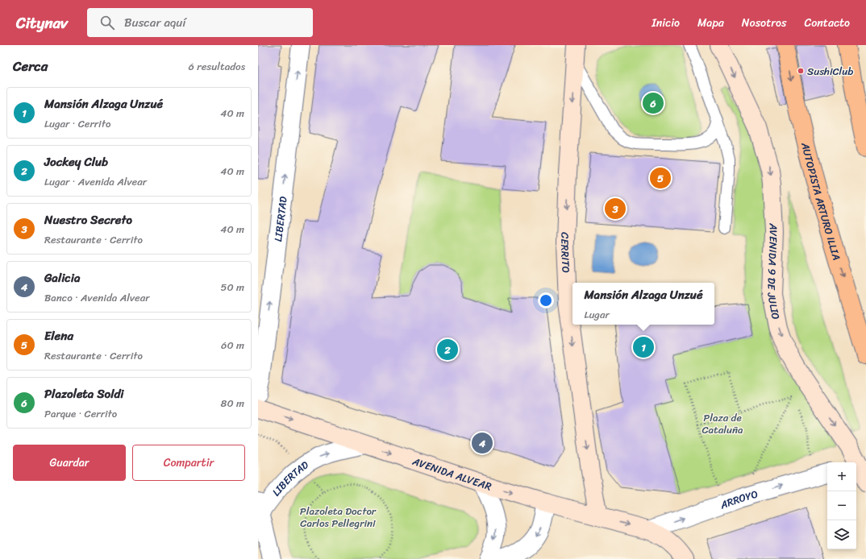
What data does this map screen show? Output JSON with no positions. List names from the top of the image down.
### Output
{
  "streets": {
    "highway": ["AUTOPISTA ARTURO ILLIA"],
    "street": [
      "LIBERTAD",
      "CERRITO",
      "AVENIDA 9 DE JULIO",
      "AVENIDA ALVEAR",
      "ARROYO"
    ]
  },
  "crossings": [
    ["LIBERTAD", "AVENIDA ALVEAR"],
    ["CERRITO", "AVENIDA ALVEAR"],
    ["AVENIDA ALVEAR", "ARROYO"]
  ],
  "one_way": [
    "LIBERTAD",
    "CERRITO",
    "AVENIDA 9 DE JULIO",
    "AVENIDA ALVEAR",
    "ARROYO"
  ],
  "parks": ["Plaza de Cataluña", "Plazoleta Doctor Carlos Pellegrini"],
  "places": ["SushiClub"],
  "page": {
    "header": "Citynav",
    "search": "Buscar aquí",
    "nav": [
      "Inicio",
      "Mapa",
      "Nosotros",
      "Contacto"
    ],
    "heading": ["Cerca", "6 resultados"],
    "list": [
      {
        "mark": "1",
        "name": "Mansión Alzaga Unzué",
        "note": "Lugar · Cerrito",
        "value": "40 m"
      },
      {
        "mark": "2",
        "name": "Jockey Club",
        "note": "Lugar · Avenida Alvear",
        "value": "40 m"
      },
      {
        "mark": "3",
        "name": "Nuestro Secreto",
        "note": "Restaurante · Cerrito",
        "value": "40 m"
      },
      {
        "mark": "4",
        "name": "Galicia",
        "note": "Banco · Avenida Alvear",
        "value": "50 m"
      },
      {
        "mark": "5",
        "name": "Elena",
        "note": "Restaurante · Cerrito",
        "value": "60 m"
      },
      {
        "mark": "6",
        "name": "Plazoleta Soldi",
        "note": "Parque · Cerrito",
        "value": "80 m"
      }
    ],
    "pins": [
      "6",
      "5",
      "3",
      "1",
      "2",
      "4"
    ],
    "popup": ["Mansión Alzaga Unzué", "Lugar"],
    "buttons": ["Guardar", "Compartir"],
    "map_buttons": ["+", "−"]
  }
}
